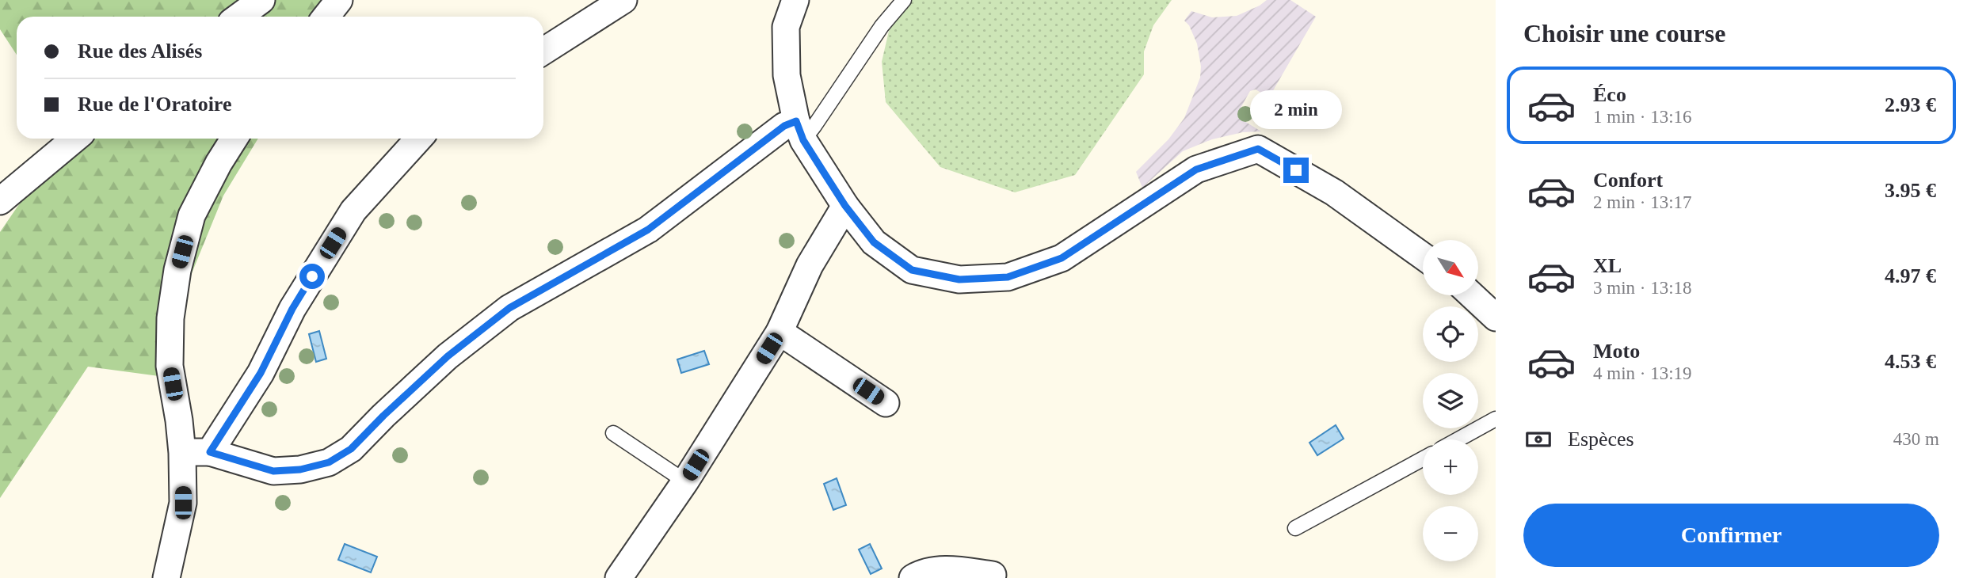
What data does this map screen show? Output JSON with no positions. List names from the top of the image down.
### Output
{
  "north": "bottom right",
  "page": {
    "heading": "Choisir une course",
    "banner": ["Rue des Alisés", "Rue de l'Oratoire"],
    "list": [
      {
        "name": "Éco",
        "note": "1 min · 13:16",
        "value": "2.93 €"
      },
      {
        "name": "Confort",
        "note": "2 min · 13:17",
        "value": "3.95 €"
      },
      {
        "name": "XL",
        "note": "3 min · 13:18",
        "value": "4.97 €"
      },
      {
        "name": "Moto",
        "note": "4 min · 13:19",
        "value": "4.53 €"
      }
    ],
    "bubble": "2 min",
    "map_buttons": ["+", "−"],
    "pay": ["Espèces", "430 m"],
    "buttons": "Confirmer"
  }
}
